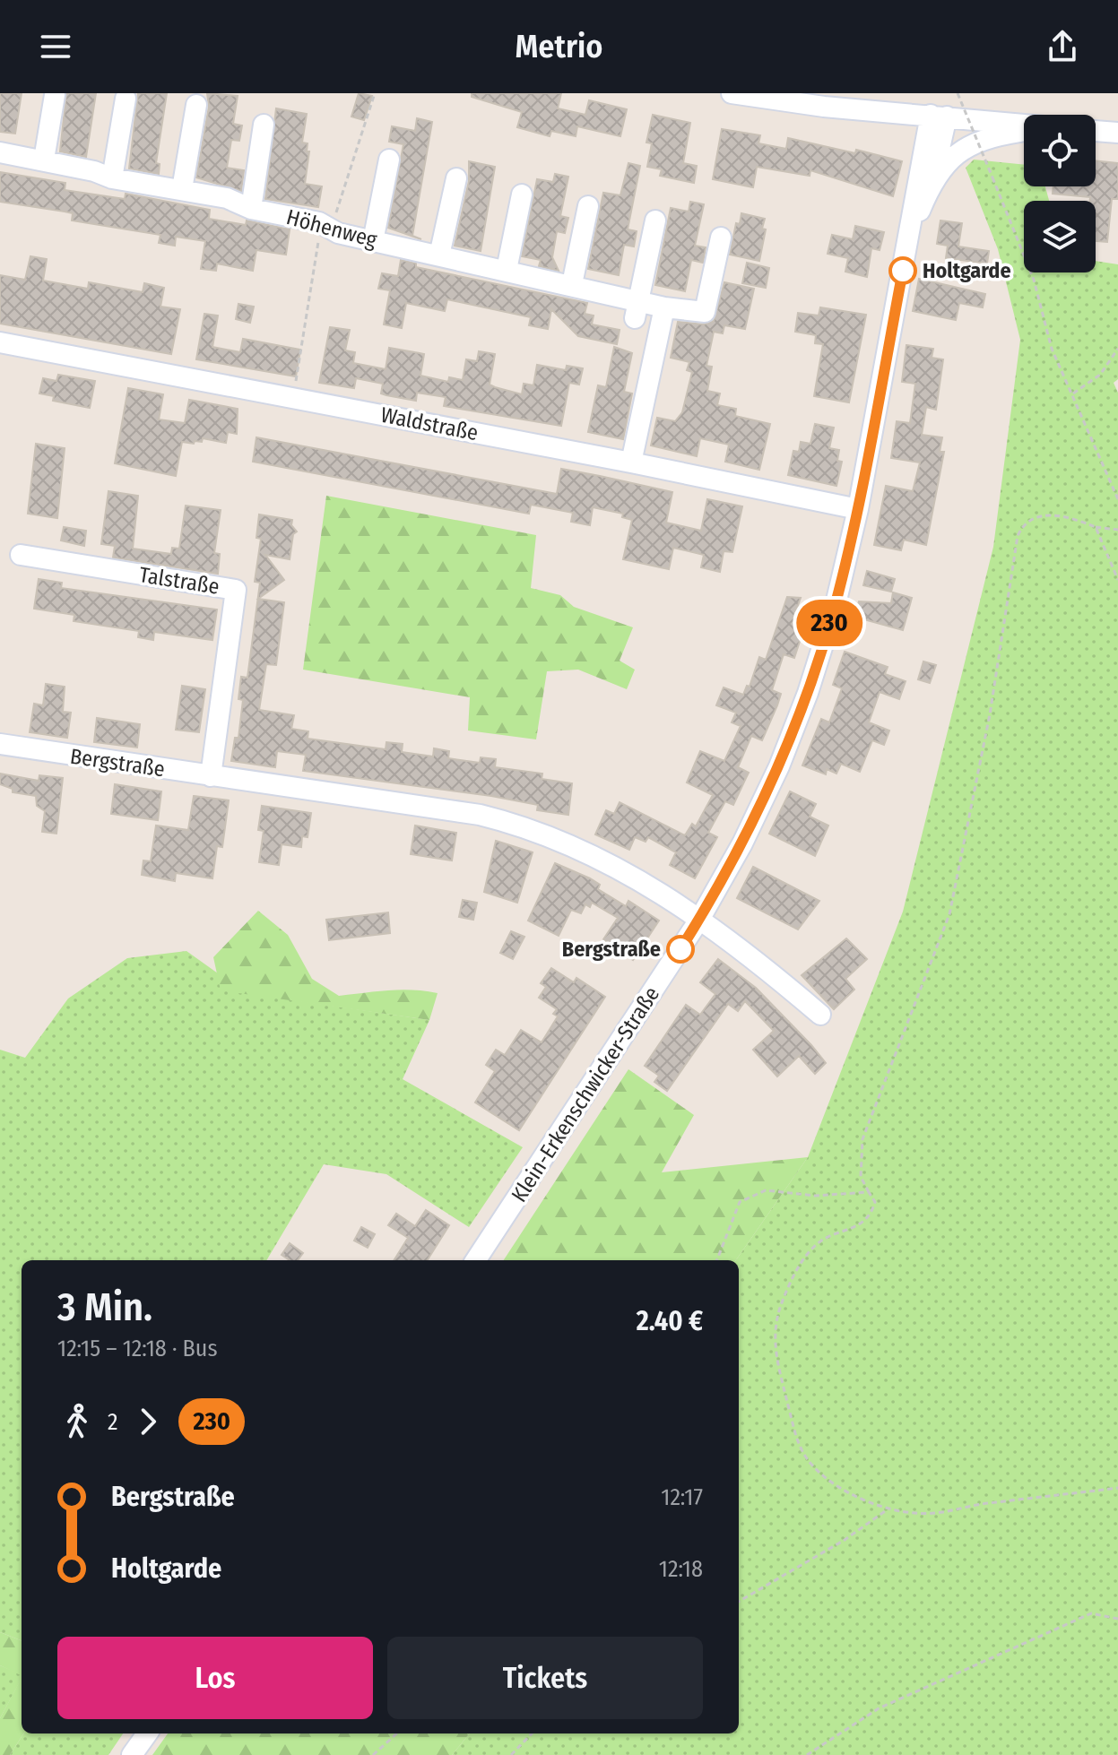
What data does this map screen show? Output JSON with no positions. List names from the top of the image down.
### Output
{
  "streets": {
    "street": [
      "Höhenweg",
      "Waldstraße",
      "Talstraße",
      "Bergstraße",
      "Klein-Erkenschwicker-Straße"
    ]
  },
  "crossings": [
    ["Waldstraße", "Klein-Erkenschwicker-Straße"],
    ["Talstraße", "Bergstraße"],
    ["Bergstraße", "Klein-Erkenschwicker-Straße"]
  ],
  "places": ["Holtgarde", "Bergstraße"],
  "lines": ["bus line 230"],
  "page": {
    "header": "Metrio",
    "on_map": "230",
    "heading": ["3 Min.", "12:15 – 12:18 · Bus", "2.40 €"],
    "legs": ["2", "230"],
    "list": [
      {
        "name": "Bergstraße",
        "value": "12:17"
      },
      {
        "name": "Holtgarde",
        "value": "12:18"
      }
    ],
    "buttons": ["Los", "Tickets"]
  }
}
